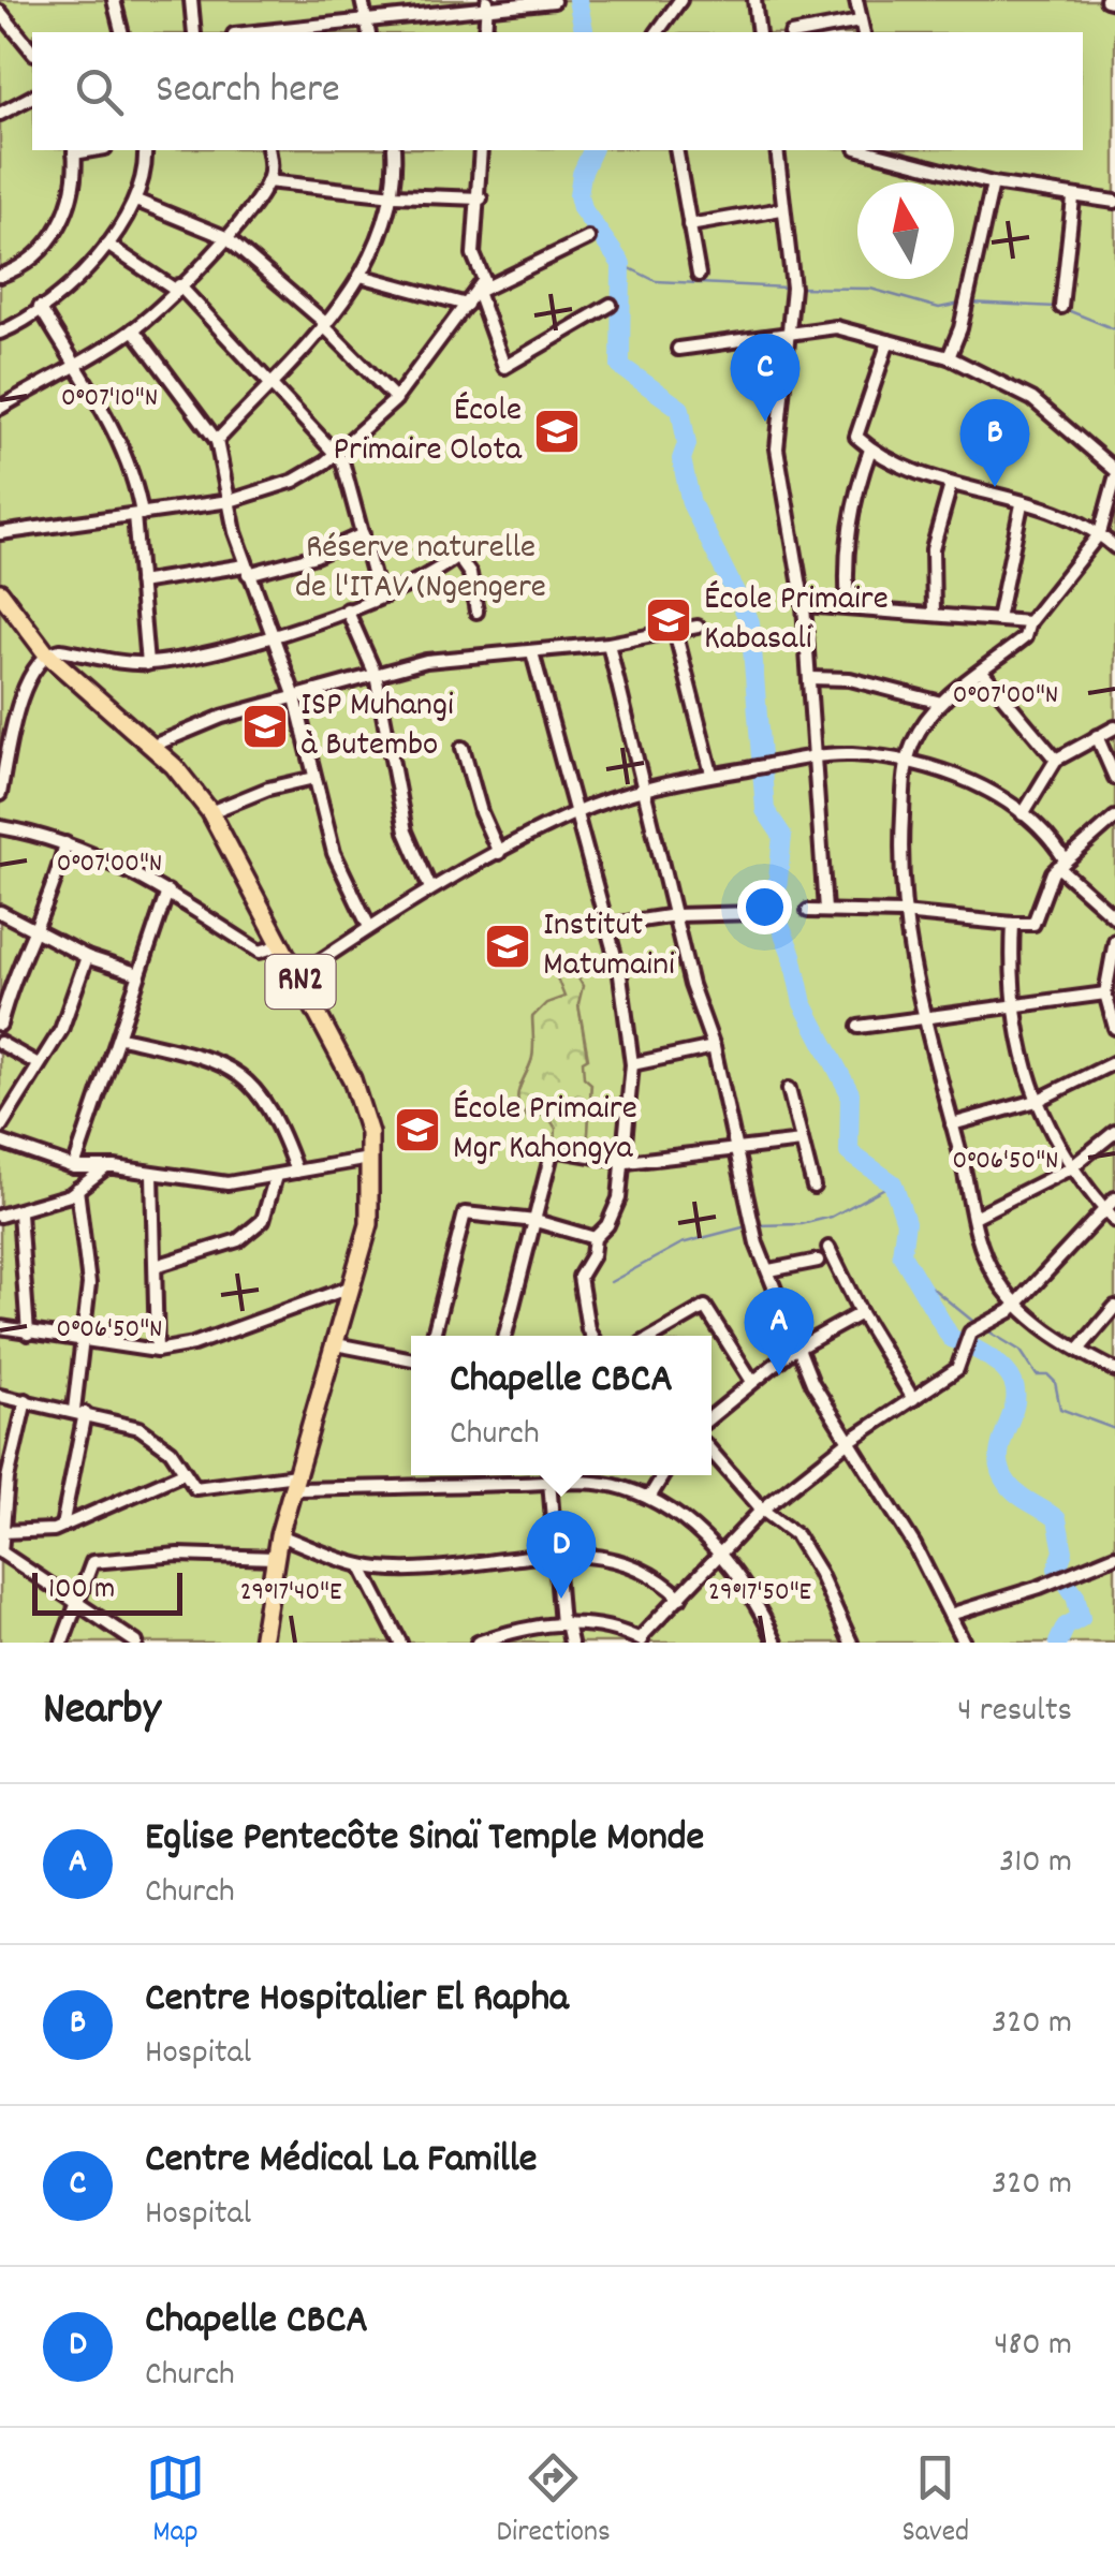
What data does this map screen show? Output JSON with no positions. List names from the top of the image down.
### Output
{
  "streets": {
    "highway": ["RN2"]
  },
  "parks": ["Réserve naturelle de l'ITAV (Ngengere"],
  "places": {
    "school or university": [
      "École Primaire Olota",
      "École Primaire Kabasali",
      "ISP Muhangi à Butembo",
      "Institut Matumaini",
      "École Primaire Mgr Kahongya"
    ]
  },
  "scale_bar": "100 m",
  "north": "top",
  "page": {
    "search": "Search here",
    "pins": [
      "C",
      "B",
      "A",
      "D"
    ],
    "popup": ["Chapelle CBCA", "Church"],
    "scale": "100 m",
    "heading": ["Nearby", "4 results"],
    "list": [
      {
        "mark": "A",
        "name": "Eglise Pentecôte Sinaï Temple Monde",
        "note": "Church",
        "value": "310 m"
      },
      {
        "mark": "B",
        "name": "Centre Hospitalier El Rapha",
        "note": "Hospital",
        "value": "320 m"
      },
      {
        "mark": "C",
        "name": "Centre Médical La Famille",
        "note": "Hospital",
        "value": "320 m"
      },
      {
        "mark": "D",
        "name": "Chapelle CBCA",
        "note": "Church",
        "value": "480 m"
      }
    ],
    "nav": ["Map", "Directions", "Saved"]
  },
  "coordinates": [
    "0°07'10\"N",
    "0°07'00\"N",
    "0°06'50\"N",
    "29°17'40\"E",
    "29°17'50\"E"
  ]
}
